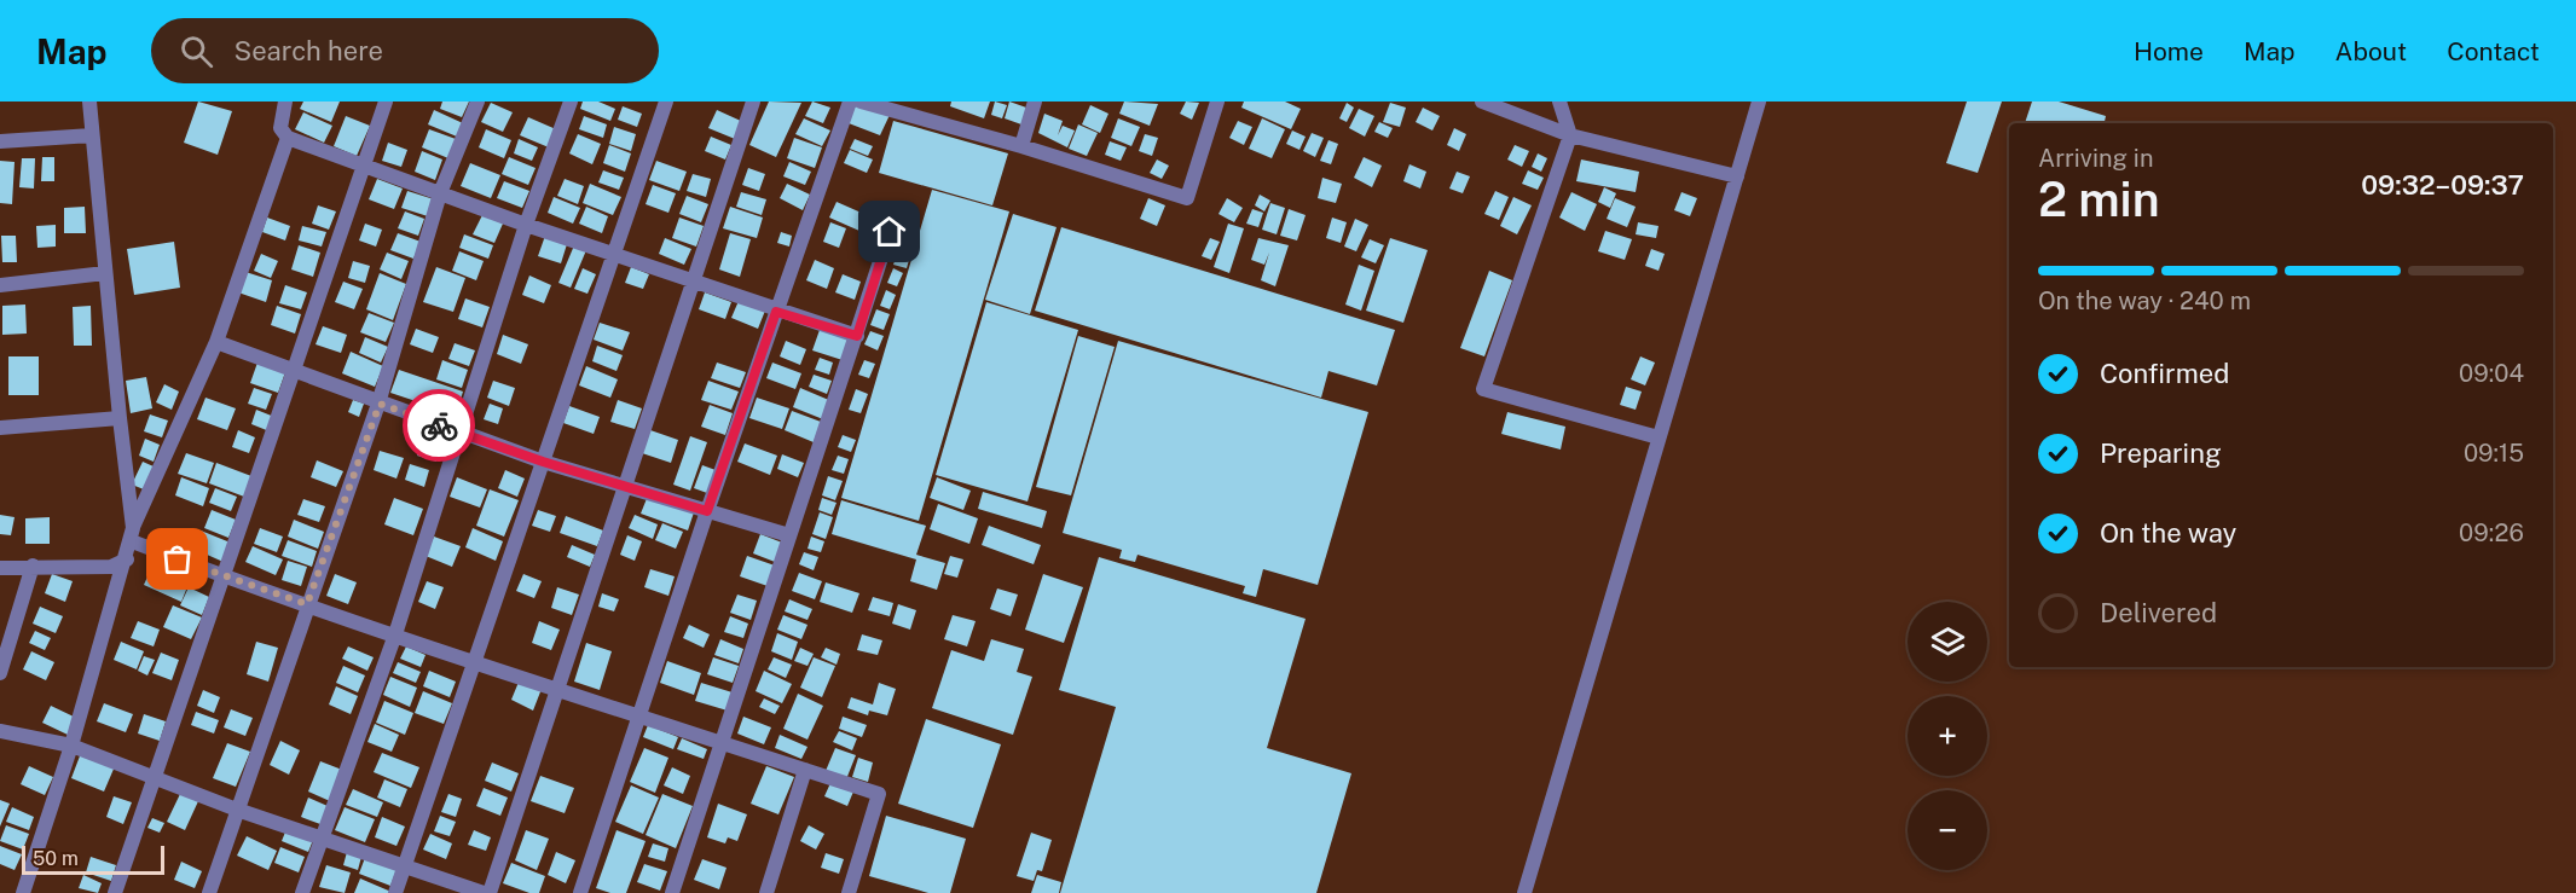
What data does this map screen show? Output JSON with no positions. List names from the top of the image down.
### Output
{
  "scale_bar": "50 m",
  "page": {
    "header": "Map",
    "search": "Search here",
    "nav": [
      "Home",
      "Map",
      "About",
      "Contact"
    ],
    "heading": ["2 min", "Arriving in", "09:32–09:37"],
    "bar": "On the way · 240 m",
    "list": [
      ["Confirmed", "09:04"],
      ["Preparing", "09:15"],
      ["On the way", "09:26"],
      "Delivered"
    ],
    "map_buttons": ["+", "−"],
    "scale": "50 m"
  }
}
